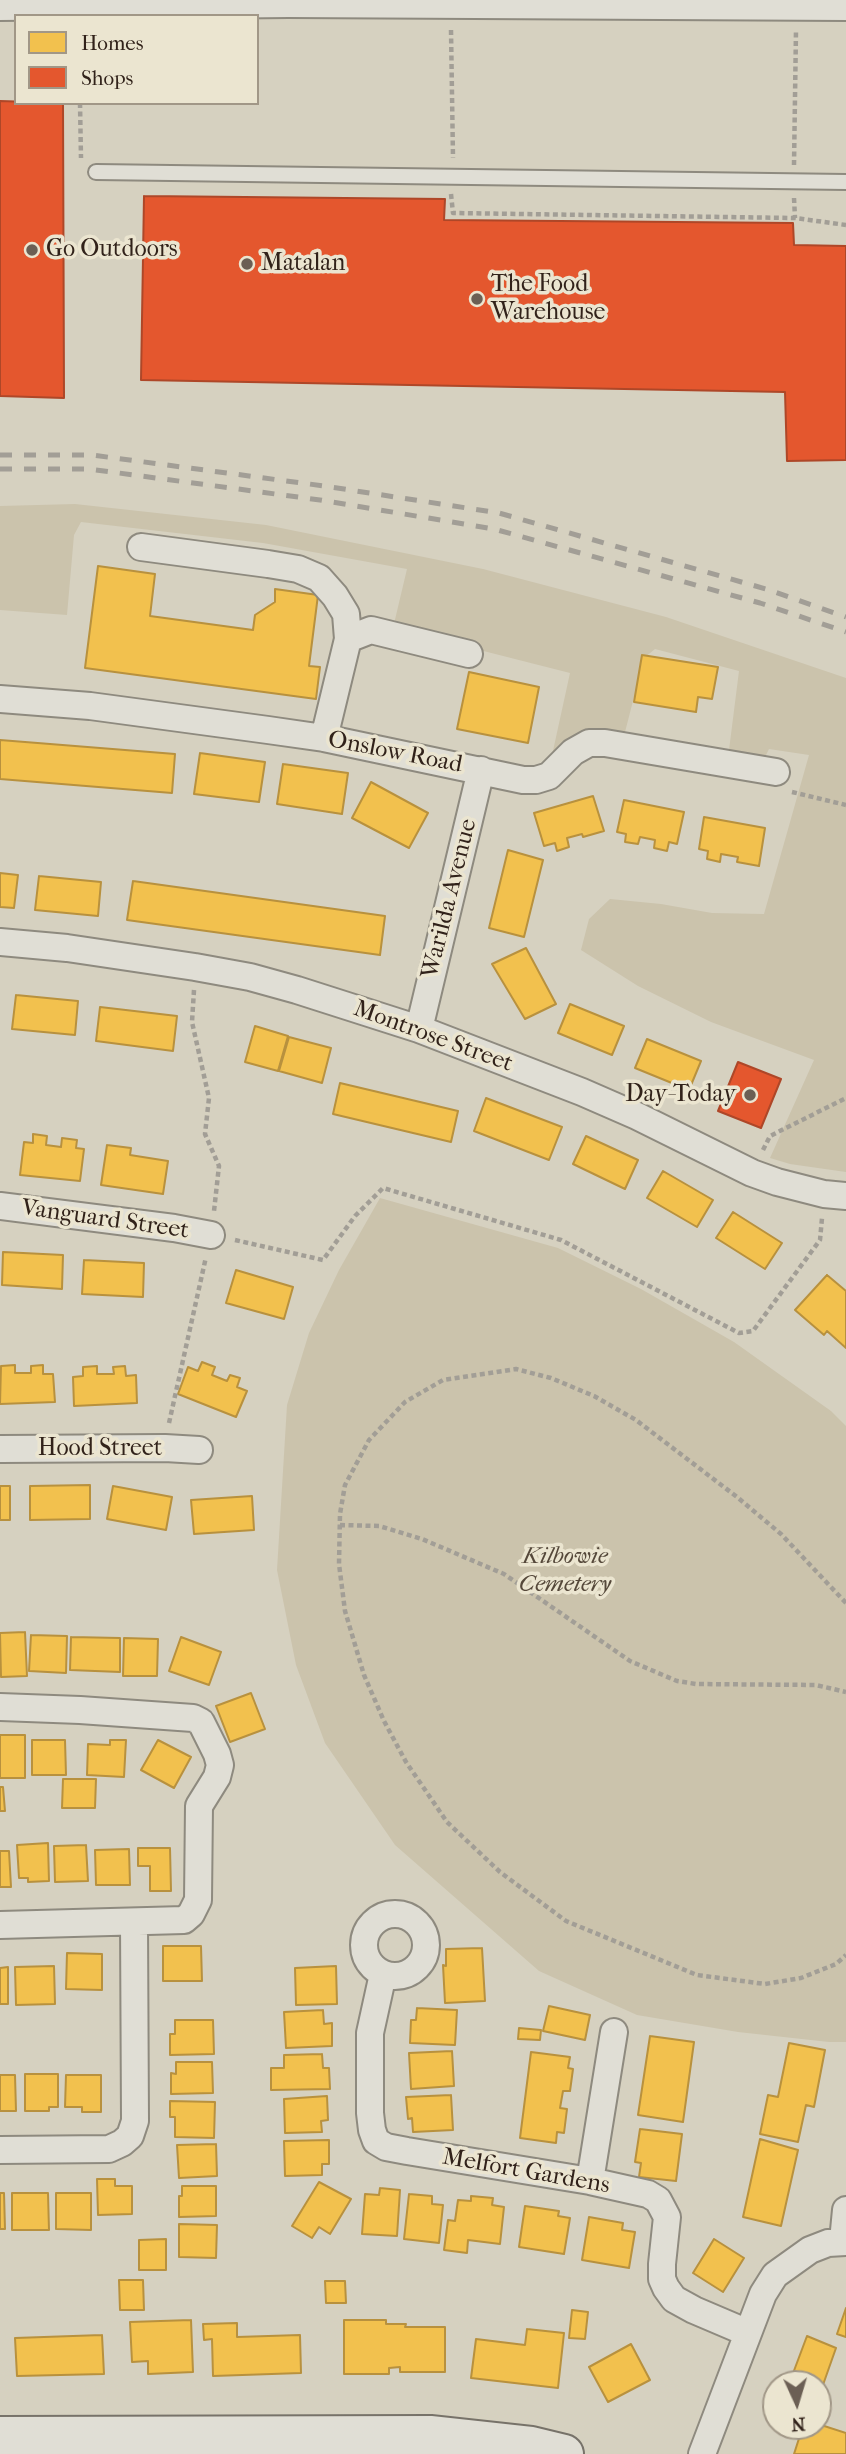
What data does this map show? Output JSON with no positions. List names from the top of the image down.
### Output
{
  "streets": {
    "street": [
      "Onslow Road",
      "Warilda Avenue",
      "Montrose Street",
      "Vanguard Street",
      "Hood Street",
      "Melfort Gardens"
    ]
  },
  "crossings": [
    ["Onslow Road", "Warilda Avenue"],
    ["Warilda Avenue", "Montrose Street"]
  ],
  "parks": ["Kilbowie Cemetery"],
  "places": [
    "Go Outdoors",
    "Matalan",
    "The Food Warehouse",
    "Day-Today"
  ],
  "legend": ["Homes", "Shops"],
  "north": "bottom"
}
